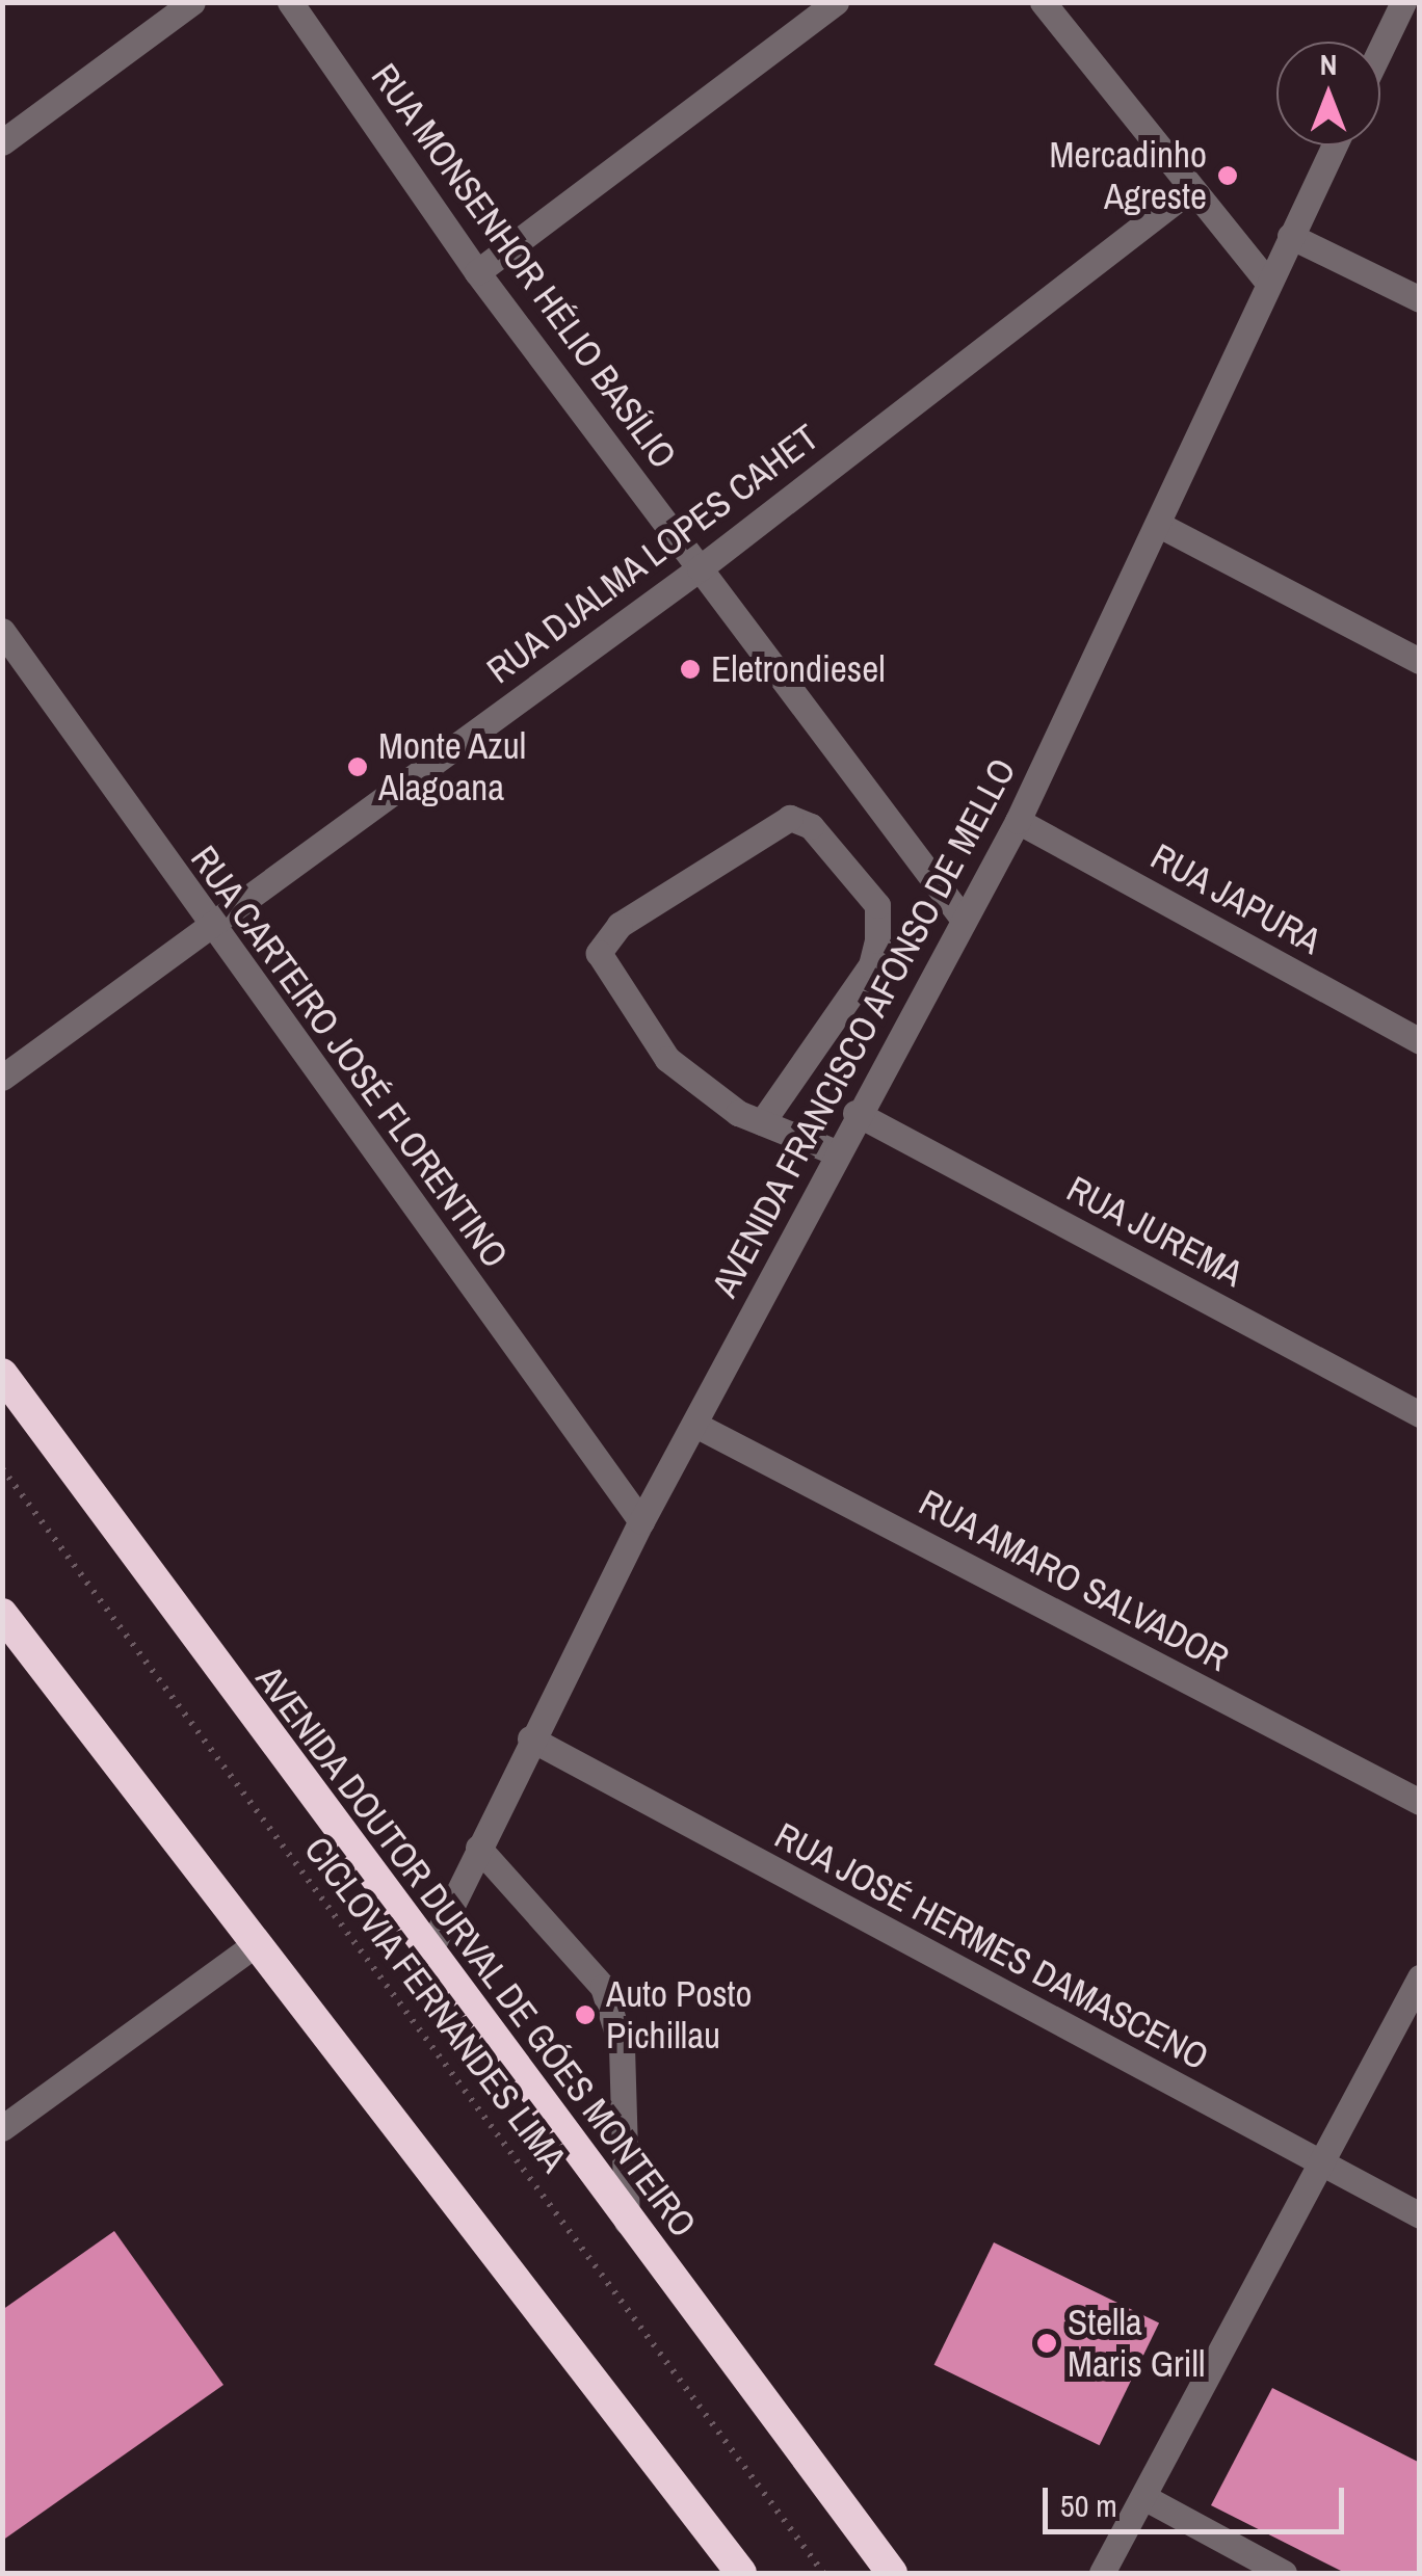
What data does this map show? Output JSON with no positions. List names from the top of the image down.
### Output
{
  "streets": {
    "highway": ["AVENIDA DOUTOR DURVAL DE GÓES MONTEIRO"],
    "street": [
      "RUA MONSENHOR HÉLIO BASÍLIO",
      "RUA DJALMA LOPES CAHET",
      "RUA JAPURA",
      "AVENIDA FRANCISCO AFONSO DE MELLO",
      "RUA CARTEIRO JOSÉ FLORENTINO",
      "RUA JUREMA",
      "RUA AMARO SALVADOR",
      "RUA JOSÉ HERMES DAMASCENO"
    ],
    "path": ["CICLOVIA FERNANDES LIMA"]
  },
  "crossings": [
    ["RUA MONSENHOR HÉLIO BASÍLIO", "RUA DJALMA LOPES CAHET"],
    ["RUA MONSENHOR HÉLIO BASÍLIO", "AVENIDA FRANCISCO AFONSO DE MELLO"],
    ["RUA DJALMA LOPES CAHET", "RUA CARTEIRO JOSÉ FLORENTINO"],
    ["RUA JAPURA", "AVENIDA FRANCISCO AFONSO DE MELLO"],
    ["AVENIDA FRANCISCO AFONSO DE MELLO", "RUA CARTEIRO JOSÉ FLORENTINO"],
    ["AVENIDA FRANCISCO AFONSO DE MELLO", "RUA JUREMA"],
    ["AVENIDA FRANCISCO AFONSO DE MELLO", "RUA AMARO SALVADOR"],
    ["AVENIDA FRANCISCO AFONSO DE MELLO", "RUA JOSÉ HERMES DAMASCENO"],
    ["AVENIDA FRANCISCO AFONSO DE MELLO", "AVENIDA DOUTOR DURVAL DE GÓES MONTEIRO"]
  ],
  "places": [
    "Mercadinho Agreste",
    "Eletrondiesel",
    "Monte Azul Alagoana",
    "Auto Posto Pichillau",
    "Stella Maris Grill"
  ],
  "scale_bar": "50 m",
  "north": "top"
}
